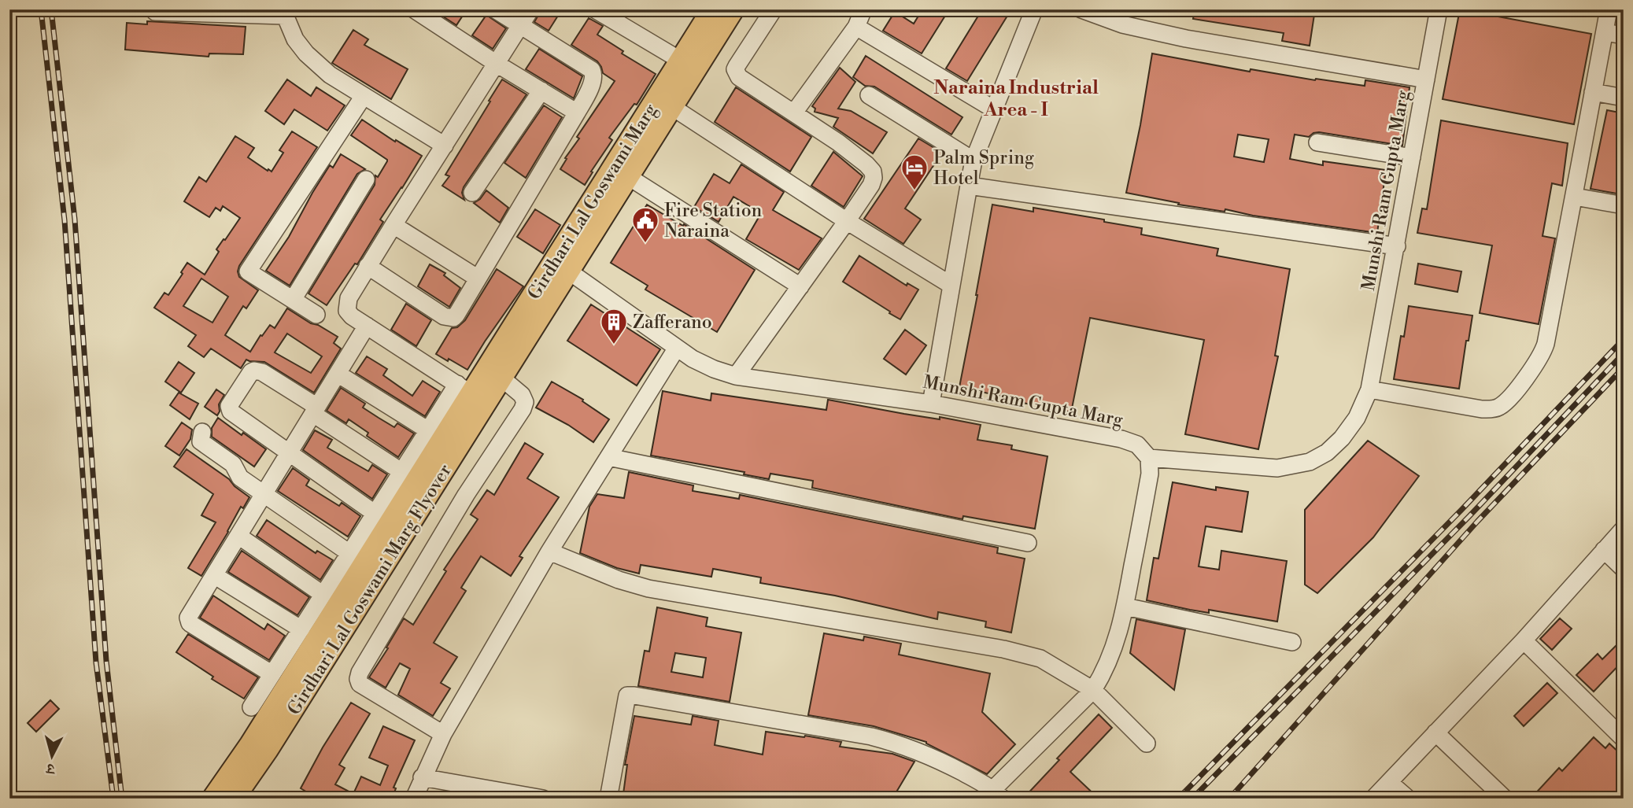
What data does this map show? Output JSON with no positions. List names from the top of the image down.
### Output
{
  "streets": {
    "main road": ["Girdhari Lal Goswami Marg", "Girdhari Lal Goswami Marg Flyover"],
    "street": ["Munshi Ram Gupta Marg"]
  },
  "crossings": [
    ["Munshi Ram Gupta Marg", "Girdhari Lal Goswami Marg"],
    ["Girdhari Lal Goswami Marg", "Girdhari Lal Goswami Marg Flyover"]
  ],
  "districts": ["Naraina Industrial Area - I"],
  "places": {
    "hotel": ["Palm Spring Hotel"],
    "public building": ["Fire Station Naraina"],
    "building": ["Zafferano"]
  },
  "north": "bottom"
}
